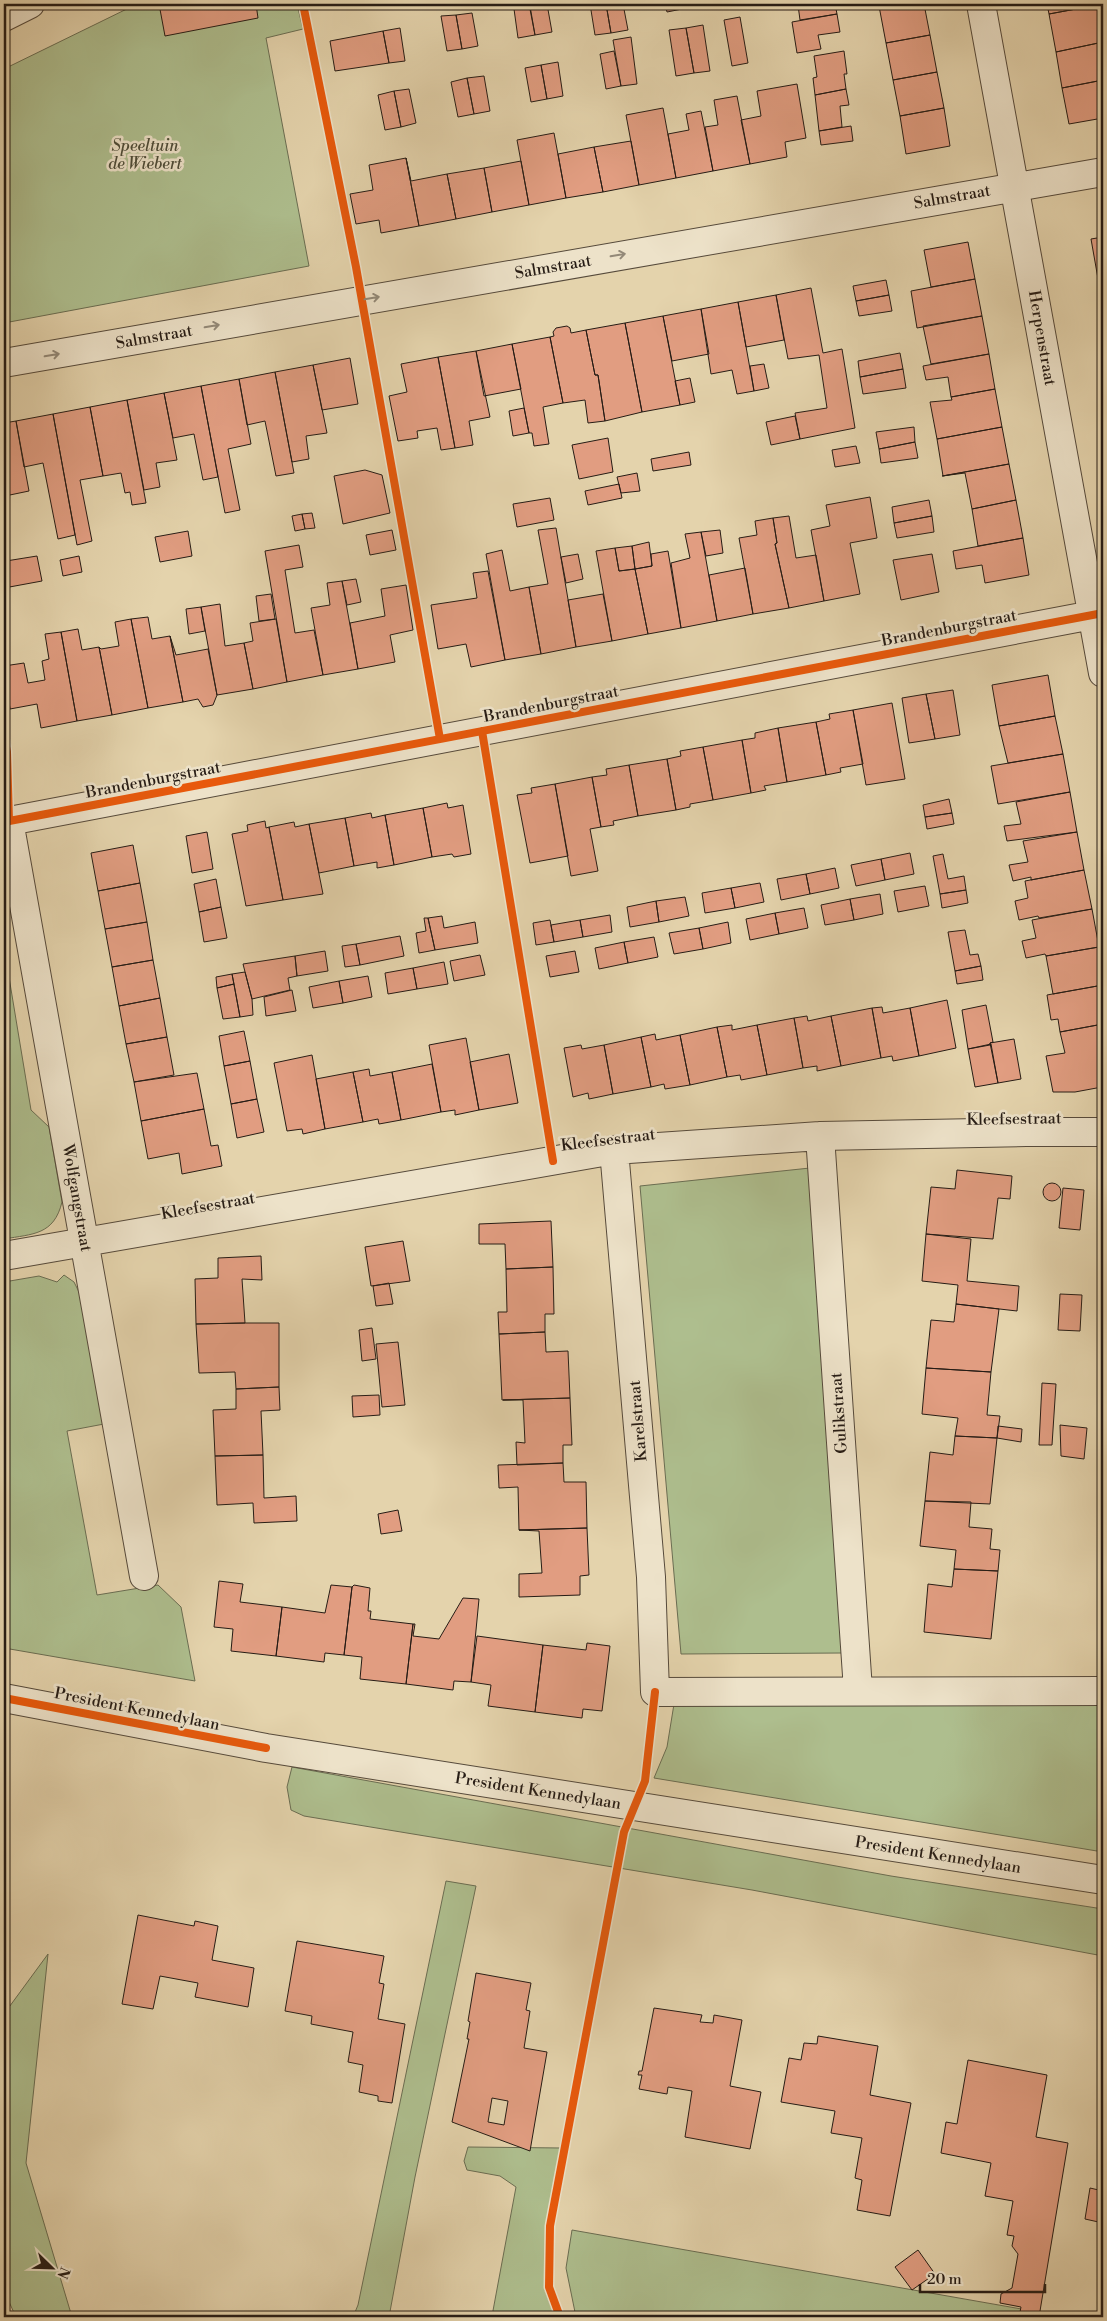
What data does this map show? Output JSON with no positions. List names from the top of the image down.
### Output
{
  "streets": {
    "street": [
      "Salmstraat",
      "Herpenstraat",
      "Brandenburgstraat",
      "Kleefsestraat",
      "Wolfgangstraat",
      "Gulikstraat",
      "Karelstraat",
      "President Kennedylaan"
    ]
  },
  "crossings": [
    ["Salmstraat", "Herpenstraat"],
    ["Herpenstraat", "Brandenburgstraat"],
    ["Brandenburgstraat", "Wolfgangstraat"],
    ["Kleefsestraat", "Wolfgangstraat"],
    ["Kleefsestraat", "Gulikstraat"],
    ["Kleefsestraat", "Karelstraat"],
    ["Gulikstraat", "Karelstraat"]
  ],
  "one_way": ["Salmstraat"],
  "parks": ["Speeltuin de Wiebert"],
  "scale_bar": "20 m",
  "north": "bottom right"
}
